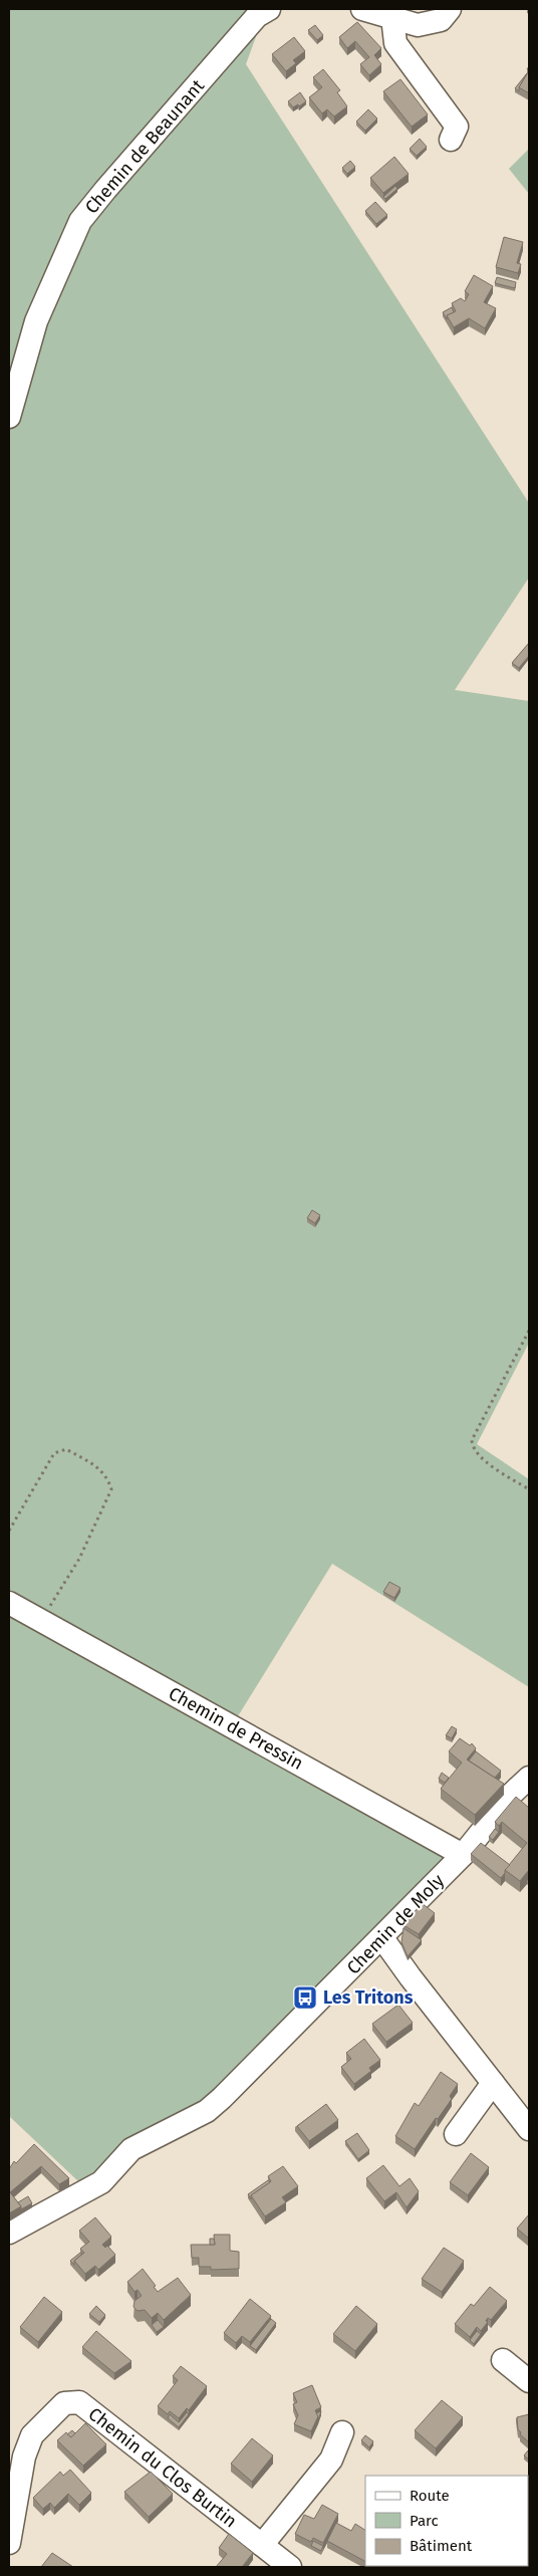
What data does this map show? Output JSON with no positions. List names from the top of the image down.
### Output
{
  "streets": {
    "street": [
      "Chemin de Beaunant",
      "Chemin de Pressin",
      "Chemin de Moly",
      "Chemin du Clos Burtin"
    ]
  },
  "crossings": [
    ["Chemin de Pressin", "Chemin de Moly"]
  ],
  "places": {
    "bus stop": ["Les Tritons"]
  },
  "legend": ["Route", "Parc", "Bâtiment"]
}
